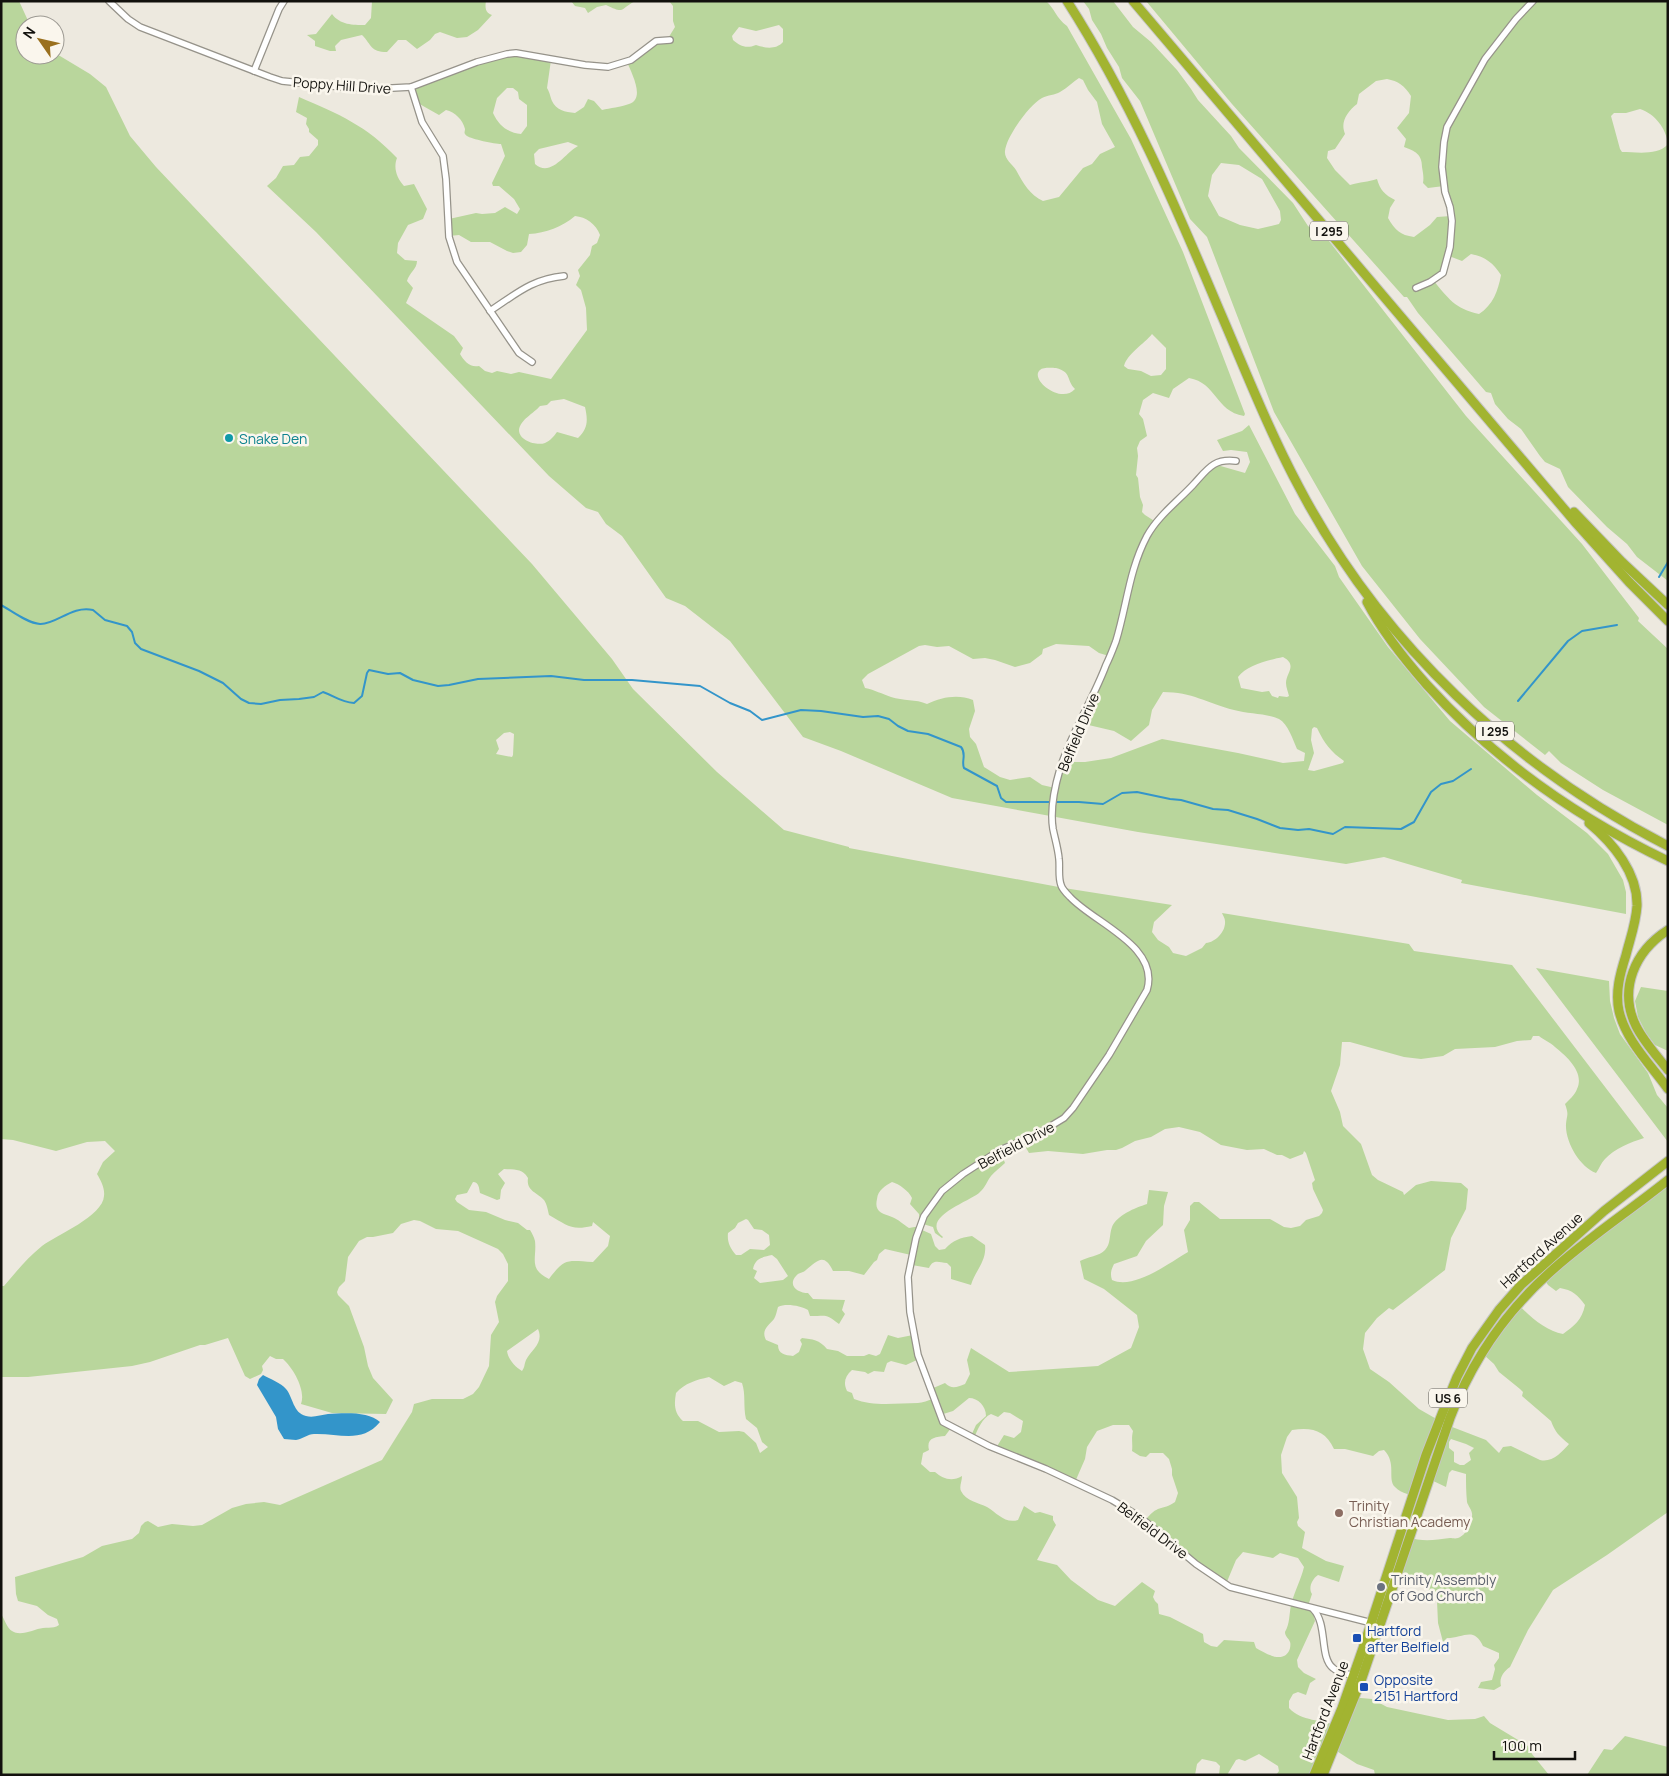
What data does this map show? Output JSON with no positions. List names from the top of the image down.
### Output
{
  "streets": {
    "highway": ["I 295", "Hartford Avenue", "US 6"],
    "street": ["Poppy Hill Drive", "Belfield Drive"]
  },
  "crossings": [
    ["Belfield Drive", "Hartford Avenue"]
  ],
  "places": {
    "other": ["Snake Den", "Trinity Christian Academy", "Trinity Assembly of God Church"],
    "transit": ["Hartford after Belfield", "Opposite 2151 Hartford"]
  },
  "scale_bar": "100 m",
  "north": "top left"
}
